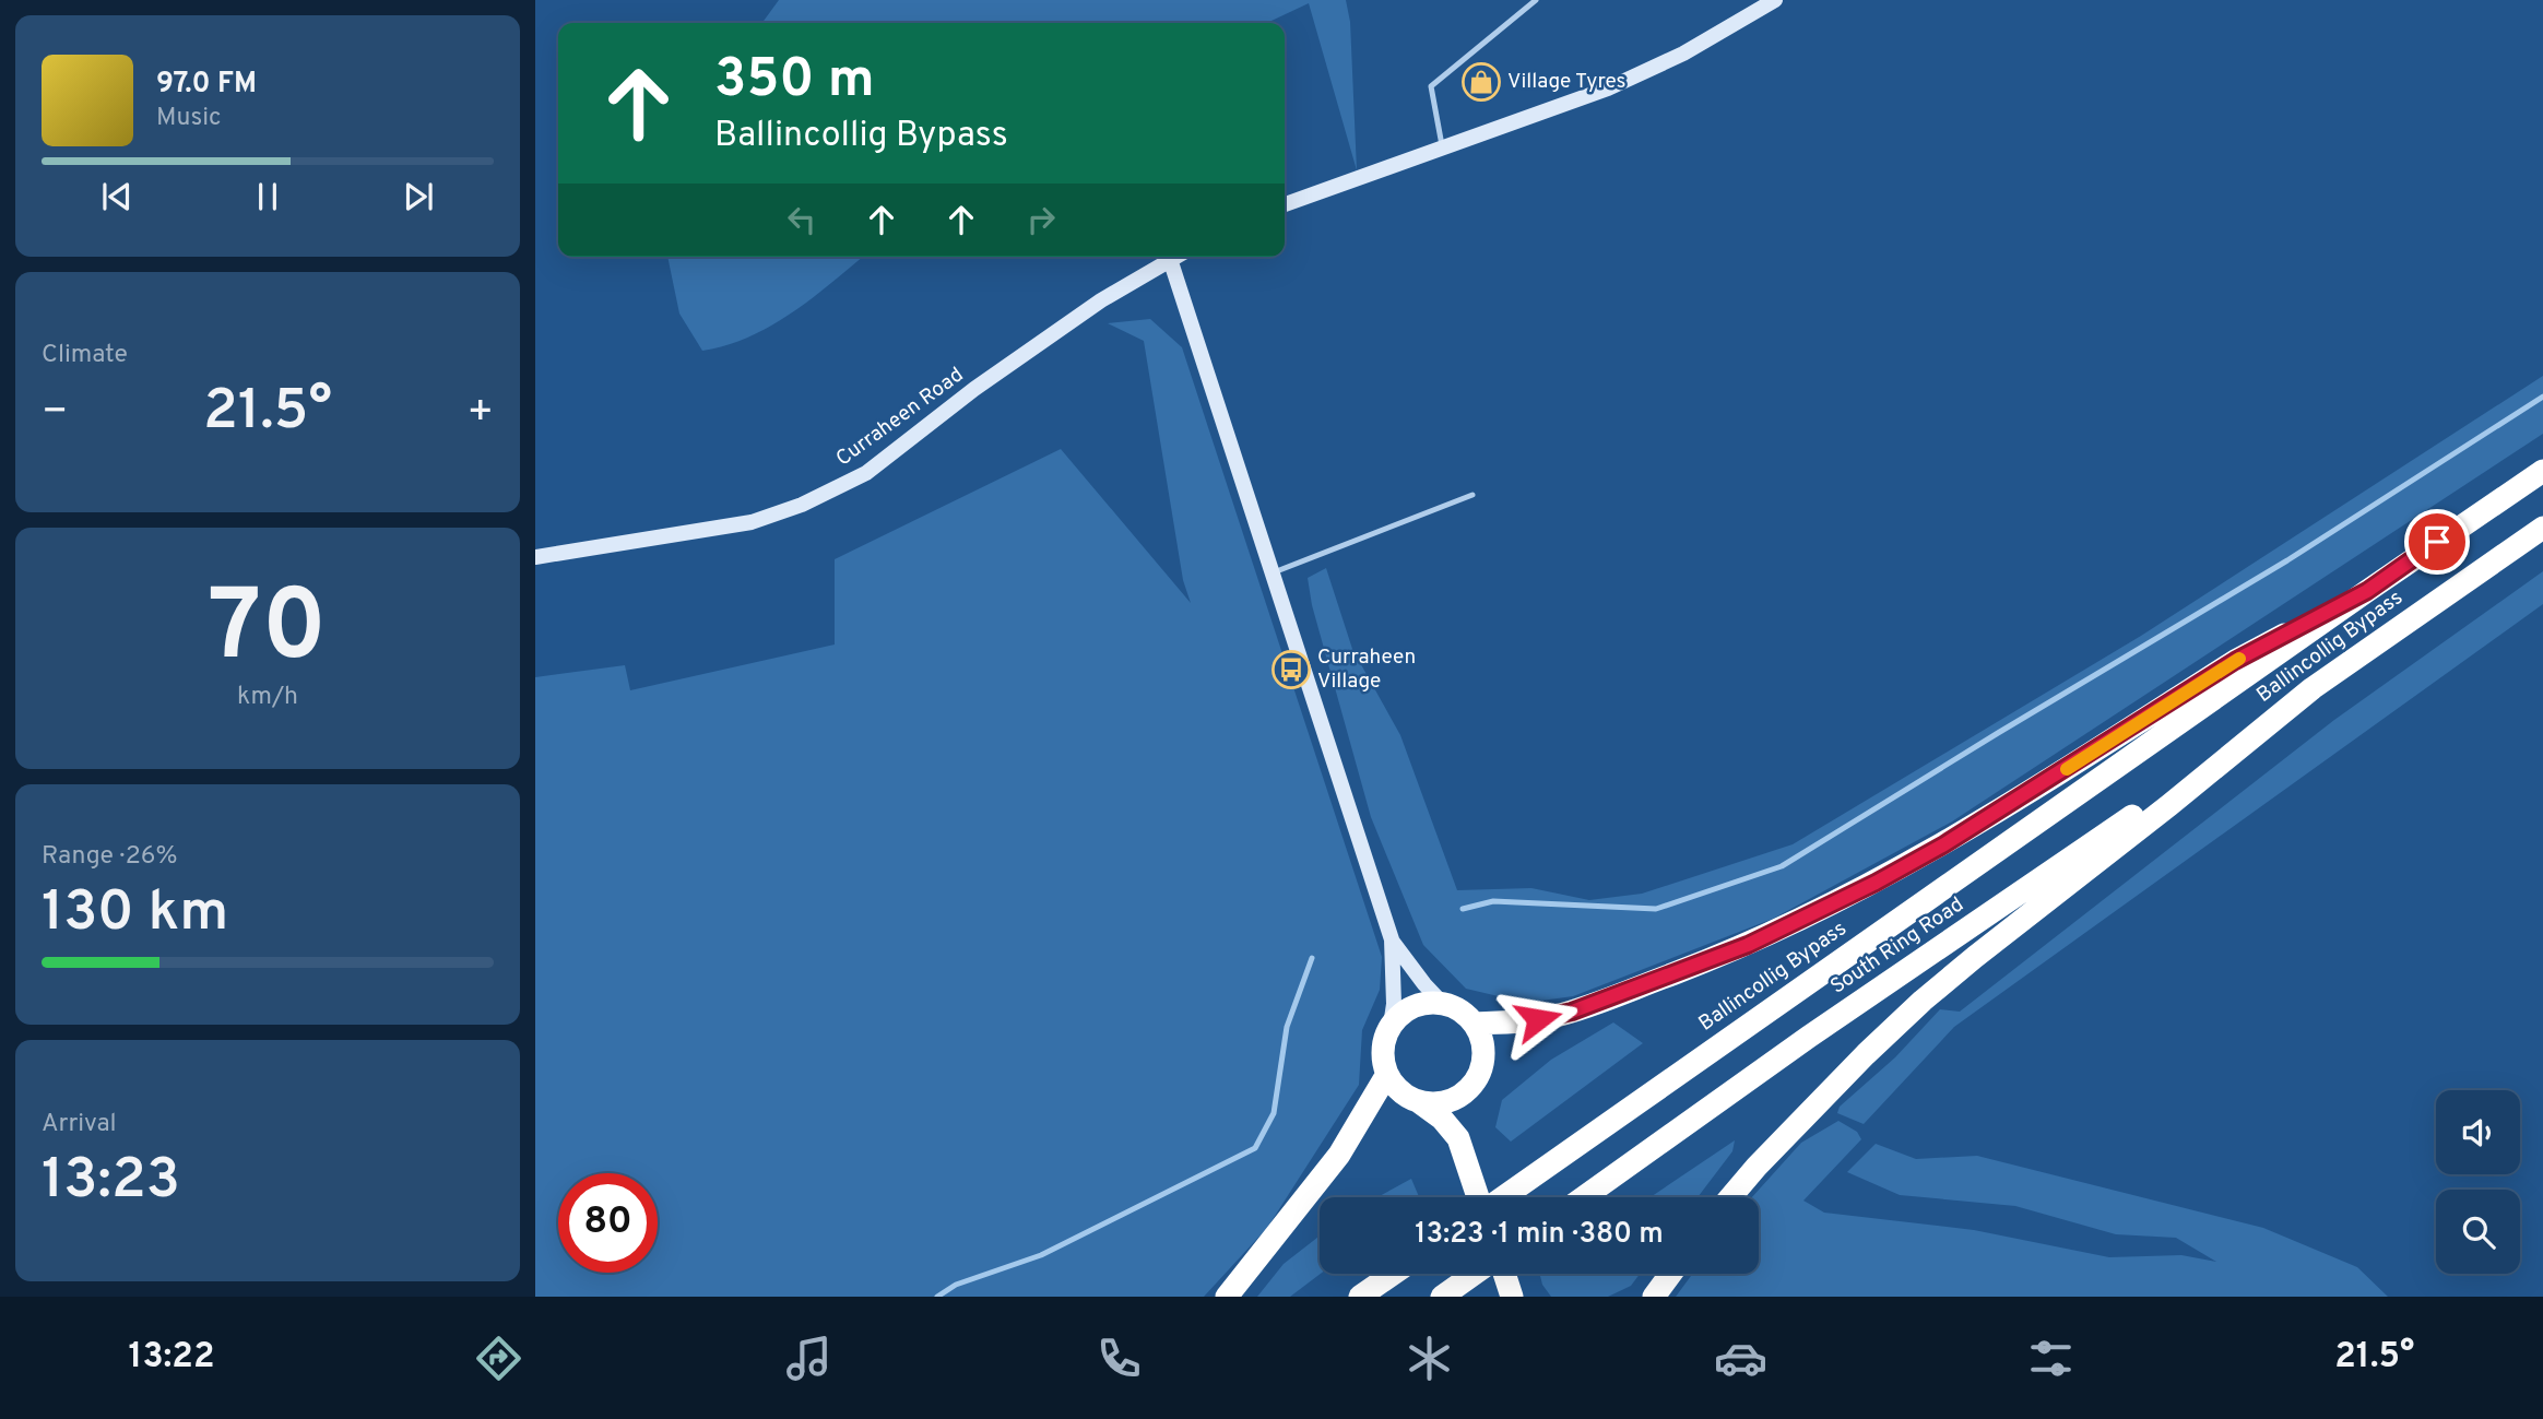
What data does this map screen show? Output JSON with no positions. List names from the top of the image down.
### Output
{
  "streets": {
    "highway": ["Ballincollig Bypass", "South Ring Road"],
    "street": ["Curraheen Road"]
  },
  "crossings": [
    ["Ballincollig Bypass", "South Ring Road"]
  ],
  "places": {
    "shop": ["Village Tyres"],
    "bus stop": ["Curraheen Village"]
  },
  "page": {
    "turn": ["350 m", "Ballincollig Bypass"],
    "song": ["97.0 FM", "Music"],
    "tile": [
      "Climate",
      ["70", "km/h"],
      ["Range · 26%", "130 km"],
      ["Arrival", "13:23"]
    ],
    "heat": ["−", "21.5°", "+"],
    "limit": "80",
    "trip": "13:23 · 1 min · 380 m",
    "tabs": ["13:22", "21.5°"]
  }
}
